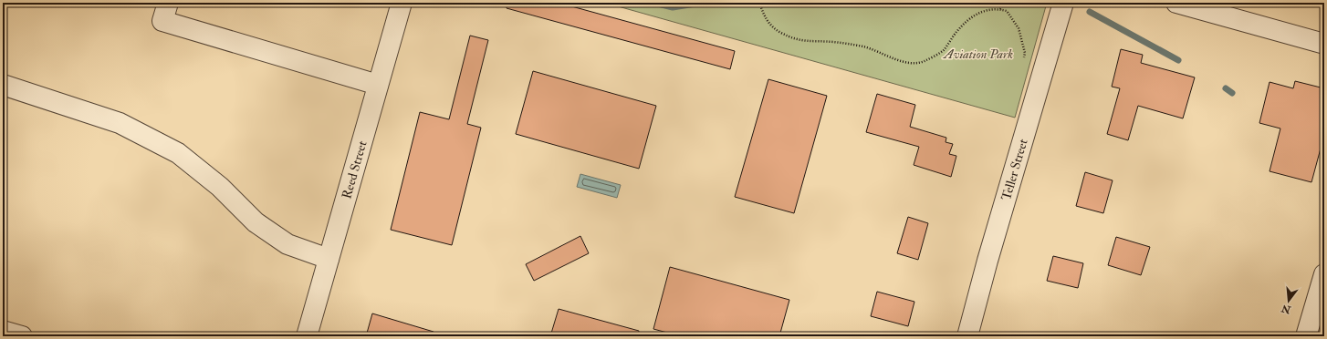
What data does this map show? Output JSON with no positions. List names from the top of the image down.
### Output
{
  "streets": {
    "street": ["Reed Street", "Teller Street"]
  },
  "parks": ["Aviation Park"],
  "north": "bottom"
}
